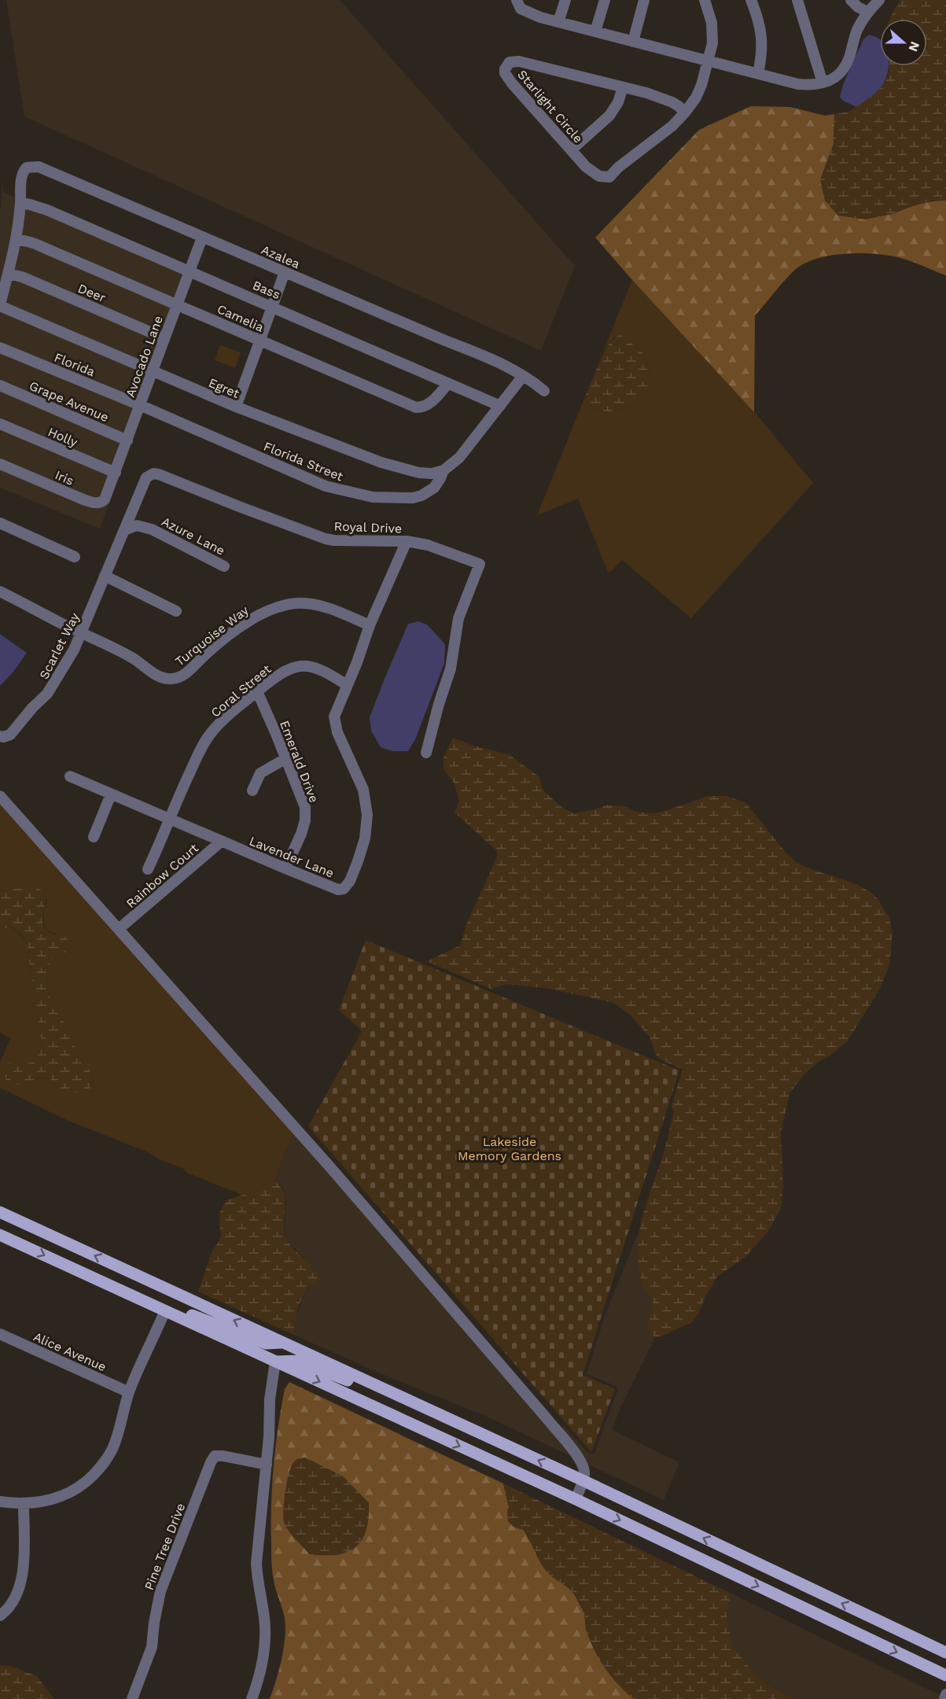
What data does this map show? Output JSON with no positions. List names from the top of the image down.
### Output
{
  "streets": {
    "street": [
      "Starlight Circle",
      "Azalea",
      "Bass",
      "Deer",
      "Camelia",
      "Avocado Lane",
      "Florida",
      "Egret",
      "Grape Avenue",
      "Holly",
      "Florida Street",
      "Iris",
      "Royal Drive",
      "Azure Lane",
      "Turquoise Way",
      "Scarlet Way",
      "Coral Street",
      "Emerald Drive",
      "Lavender Lane",
      "Rainbow Court",
      "Alice Avenue",
      "Pine Tree Drive"
    ]
  },
  "crossings": [
    ["Azalea", "Bass"],
    ["Azalea", "Avocado Lane"],
    ["Azalea", "Florida Street"],
    ["Bass", "Camelia"],
    ["Bass", "Avocado Lane"],
    ["Bass", "Florida Street"],
    ["Deer", "Avocado Lane"],
    ["Camelia", "Avocado Lane"],
    ["Avocado Lane", "Florida"],
    ["Avocado Lane", "Egret"],
    ["Avocado Lane", "Grape Avenue"],
    ["Avocado Lane", "Holly"],
    ["Avocado Lane", "Florida Street"],
    ["Avocado Lane", "Iris"],
    ["Florida", "Florida Street"],
    ["Egret", "Florida Street"],
    ["Royal Drive", "Azure Lane"],
    ["Royal Drive", "Scarlet Way"],
    ["Royal Drive", "Lavender Lane"],
    ["Turquoise Way", "Scarlet Way"],
    ["Turquoise Way", "Lavender Lane"],
    ["Coral Street", "Emerald Drive"],
    ["Coral Street", "Lavender Lane"],
    ["Emerald Drive", "Lavender Lane"],
    ["Lavender Lane", "Rainbow Court"]
  ],
  "parks": ["Lakeside Memory Gardens"],
  "north": "right"
}
